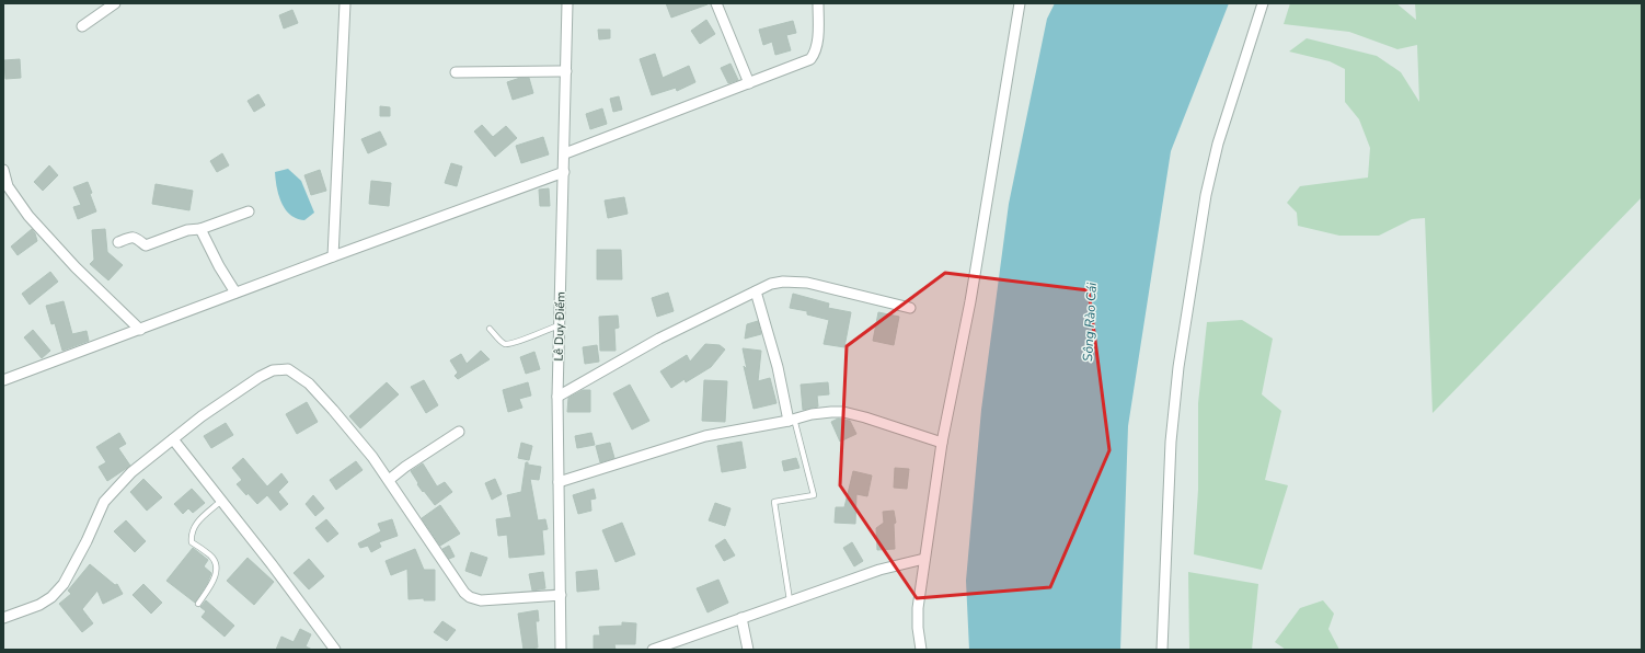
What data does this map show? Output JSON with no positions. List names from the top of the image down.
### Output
{
  "streets": {
    "street": ["Lê Duy Điếm"]
  },
  "water": ["Sông Rào Cái"]
}
